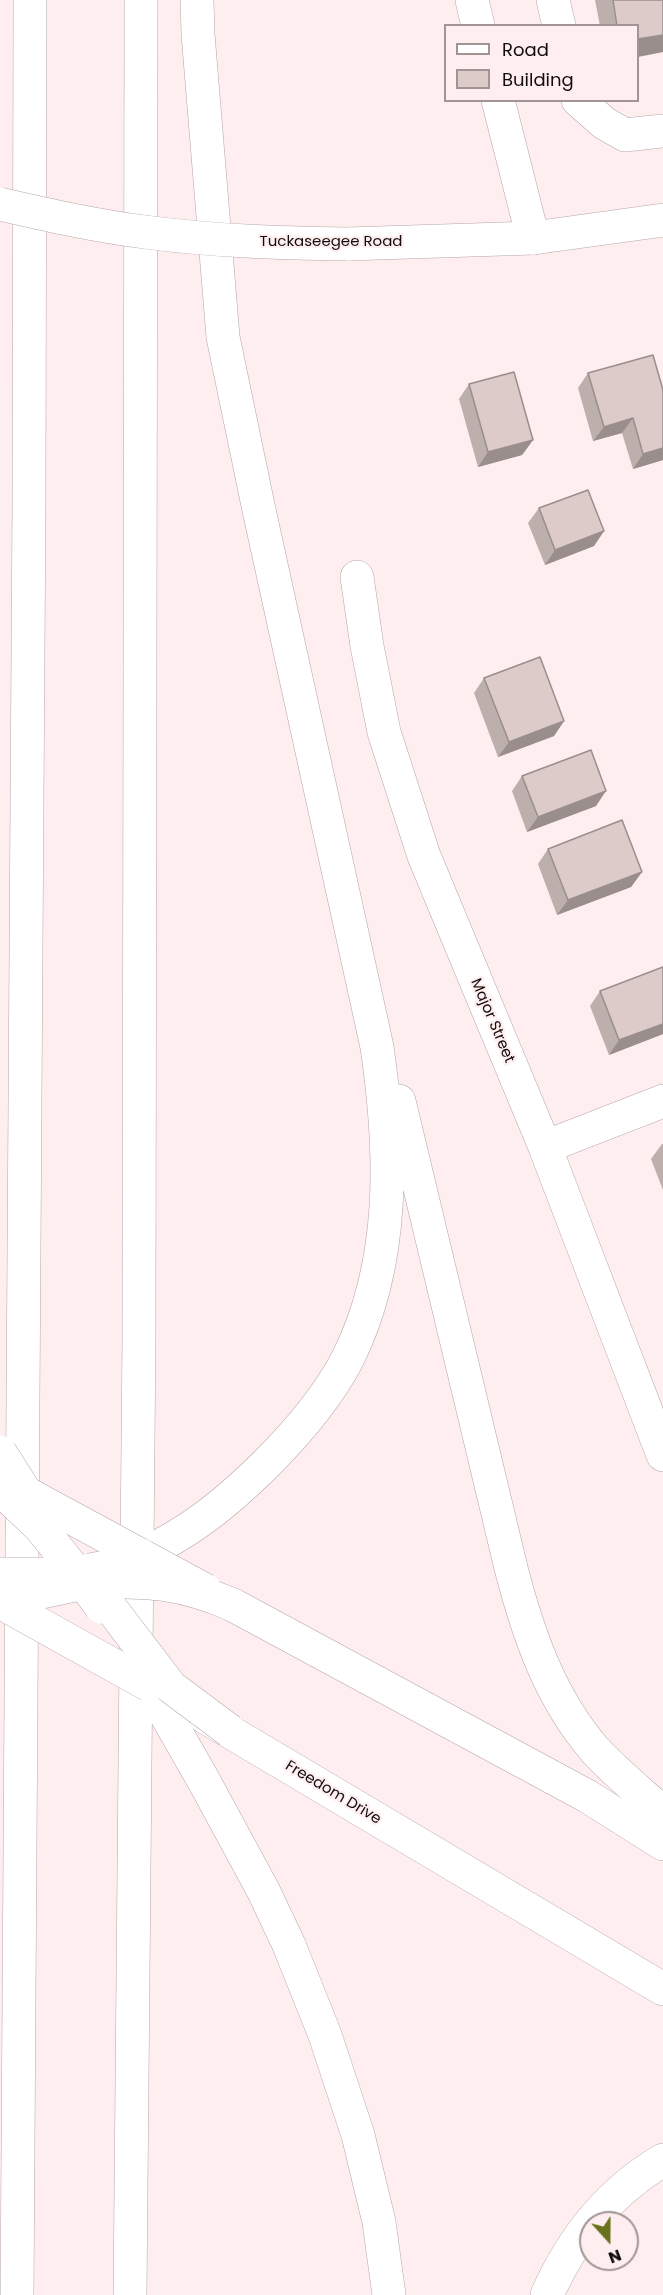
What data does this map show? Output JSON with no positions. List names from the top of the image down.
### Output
{
  "streets": {
    "main road": ["Tuckaseegee Road", "Major Street", "Freedom Drive"]
  },
  "legend": ["Road", "Building"],
  "north": "bottom"
}
